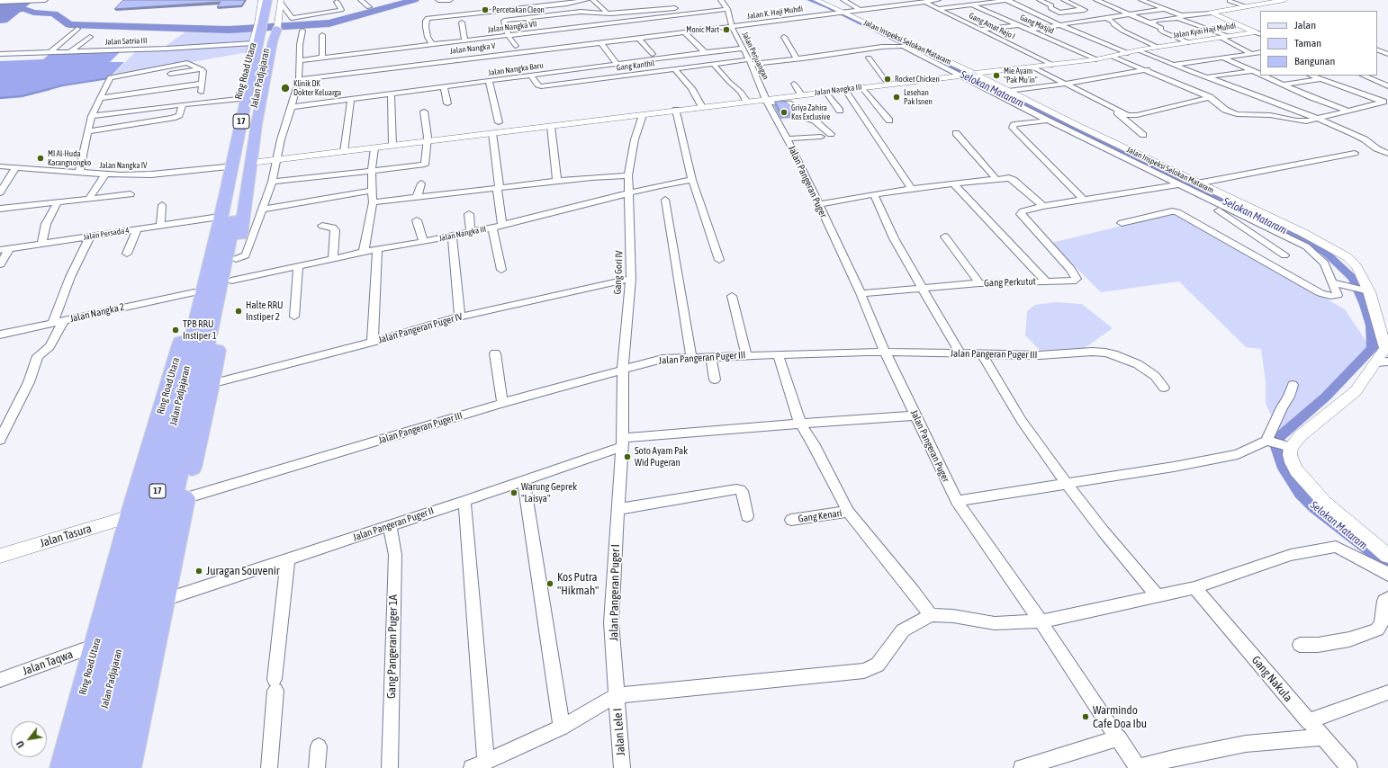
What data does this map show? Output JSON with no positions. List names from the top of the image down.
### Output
{
  "streets": {
    "highway": ["Ring Road Utara", "Jalan Padjajaran", "17"],
    "street": [
      "Jalan K. Haji Muhdi",
      "Gang Masjid",
      "Gang Amat Rejo I",
      "Jalan Nangka VII",
      "Jalan Kyai Haji Muhdi",
      "Jalan Satria III",
      "Jalan Inspeksi Selokan Mataram",
      "Jalan Nangka V",
      "Jalan Perjuangan",
      "Gang Kanthil",
      "Jalan Nangka Baru",
      "Jalan Nangka III",
      "Jalan Nangka IV",
      "Jalan Pangeran Puger",
      "Jalan Persada 4",
      "Gang Gori IV",
      "Gang Perkutut",
      "Jalan Nangka 2",
      "Jalan Pangeran Puger IV",
      "Jalan Pangeran Puger III",
      "Gang Kenari",
      "Jalan Pangeran Puger II",
      "Jalan Tasura",
      "Jalan Pangeran Puger I",
      "Gang Pangeran Puger 1A",
      "Jalan Taqwa",
      "Gang Nakula",
      "Jalan Lele I"
    ]
  },
  "crossings": [
    ["Jalan K. Haji Muhdi", "Gang Amat Rejo I"],
    ["Jalan K. Haji Muhdi", "Jalan Inspeksi Selokan Mataram"],
    ["Jalan K. Haji Muhdi", "Jalan Nangka V"],
    ["Jalan K. Haji Muhdi", "Jalan Perjuangan"],
    ["Gang Masjid", "Jalan Kyai Haji Muhdi"],
    ["Gang Amat Rejo I", "Jalan Kyai Haji Muhdi"],
    ["Jalan Nangka VII", "Jalan Nangka V"],
    ["Jalan Nangka VII", "Jalan Perjuangan"],
    ["Jalan Kyai Haji Muhdi", "Jalan Nangka III"],
    ["Jalan Satria III", "Ring Road Utara"],
    ["Jalan Inspeksi Selokan Mataram", "Jalan Nangka III"],
    ["Jalan Nangka V", "Jalan Perjuangan"],
    ["Jalan Perjuangan", "Gang Kanthil"],
    ["Jalan Perjuangan", "Jalan Nangka Baru"],
    ["Jalan Perjuangan", "Jalan Nangka III"],
    ["Jalan Perjuangan", "Jalan Pangeran Puger"],
    ["Gang Kanthil", "Jalan Nangka Baru"],
    ["Gang Kanthil", "Jalan Nangka III"],
    ["Ring Road Utara", "Jalan Padjajaran"],
    ["Ring Road Utara", "Jalan Nangka III"],
    ["Ring Road Utara", "Jalan Nangka IV"],
    ["Ring Road Utara", "Jalan Persada 4"],
    ["Ring Road Utara", "Jalan Nangka 2"],
    ["Ring Road Utara", "Jalan Pangeran Puger IV"],
    ["Ring Road Utara", "Jalan Pangeran Puger III"],
    ["Ring Road Utara", "Jalan Pangeran Puger II"],
    ["Ring Road Utara", "Jalan Tasura"],
    ["Ring Road Utara", "Jalan Taqwa"],
    ["Jalan Padjajaran", "Jalan Persada 4"],
    ["Jalan Nangka III", "Jalan Pangeran Puger"],
    ["Jalan Nangka III", "Gang Gori IV"],
    ["Jalan Pangeran Puger", "Gang Perkutut"],
    ["Jalan Pangeran Puger", "Jalan Pangeran Puger III"],
    ["Jalan Pangeran Puger", "Jalan Pangeran Puger II"],
    ["Gang Gori IV", "Jalan Pangeran Puger IV"],
    ["Gang Gori IV", "Jalan Pangeran Puger III"],
    ["Gang Gori IV", "Jalan Pangeran Puger I"],
    ["Jalan Pangeran Puger III", "Jalan Pangeran Puger I"],
    ["Jalan Pangeran Puger II", "Jalan Pangeran Puger I"],
    ["Jalan Pangeran Puger II", "Gang Pangeran Puger 1A"],
    ["Jalan Pangeran Puger I", "Jalan Lele I"]
  ],
  "water": ["Selokan Mataram"],
  "places": [
    "Percetakan Cleon",
    "Monic Mart",
    "Mie Ayam \"Pak Mu'in\"",
    "Rocket Chicken",
    "Klinik DK Dokter Keluarga",
    "Lesehan Pak Isnen",
    "Griya Zahira Kos Exclusive",
    "MI Al-Huda Karangnongko",
    "Halte RRU Instiper 2",
    "TPB RRU Instiper 1",
    "Soto Ayam Pak Wid Pugeran",
    "Warung Geprek \"Laisya\"",
    "Juragan Souvenir",
    "Kos Putra \"Hikmah\"",
    "Warmindo Cafe Doa Ibu"
  ],
  "legend": ["Jalan", "Taman", "Bangunan"],
  "north": "bottom left"
}
